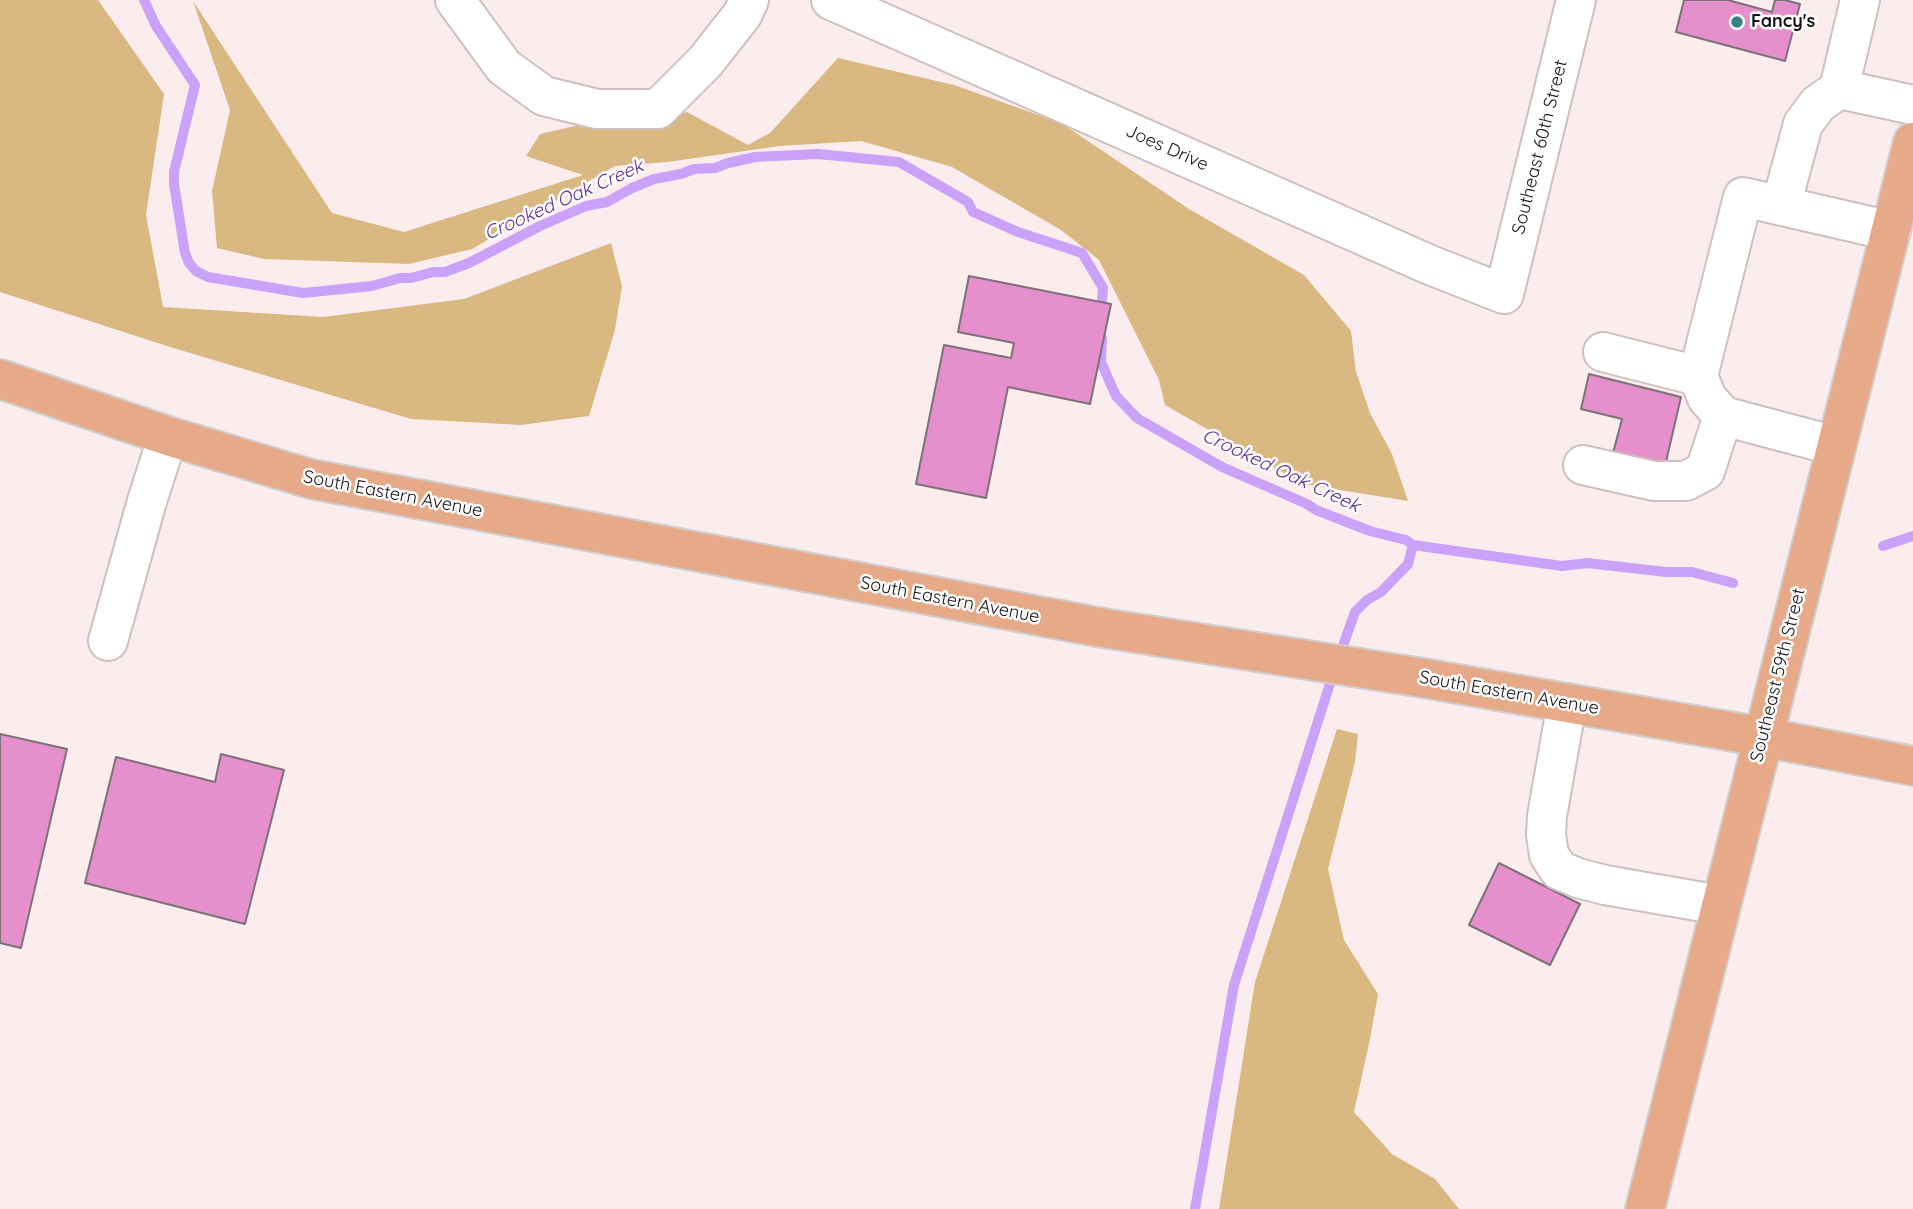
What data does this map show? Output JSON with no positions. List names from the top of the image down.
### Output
{
  "streets": {
    "main road": ["South Eastern Avenue", "Southeast 59th Street"],
    "street": ["Southeast 60th Street", "Joes Drive"]
  },
  "crossings": [
    ["Southeast 60th Street", "Joes Drive"],
    ["South Eastern Avenue", "Southeast 59th Street"]
  ],
  "water": ["Crooked Oak Creek"],
  "places": ["Fancy's"]
}
